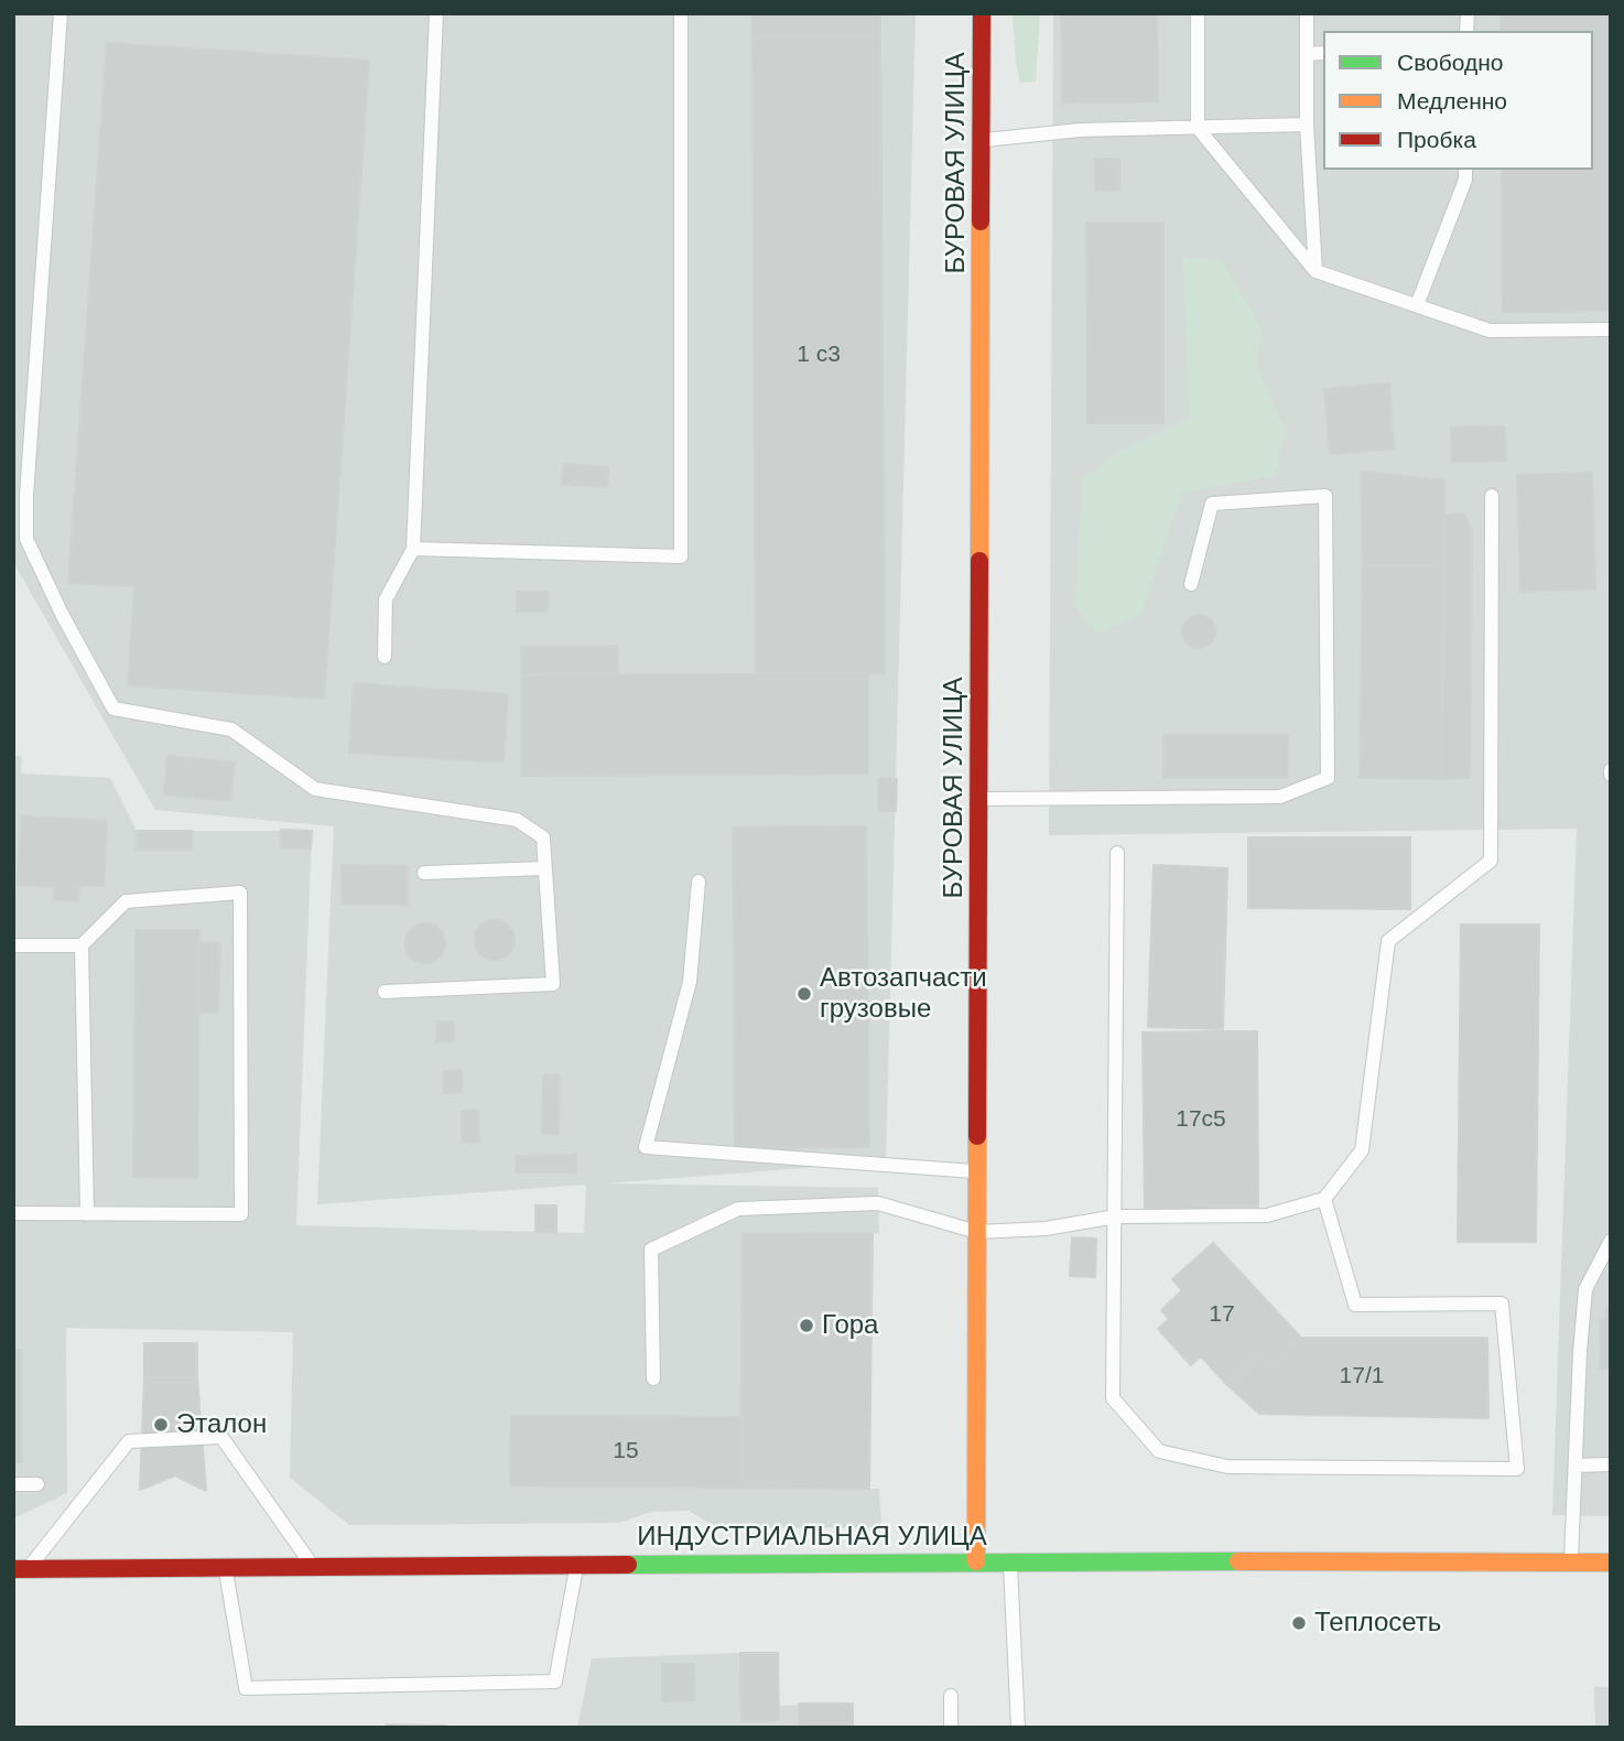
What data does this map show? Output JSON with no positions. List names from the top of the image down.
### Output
{
  "streets": {
    "main road": ["БУРОВАЯ УЛИЦА", "ИНДУСТРИАЛЬНАЯ УЛИЦА"]
  },
  "crossings": [
    ["БУРОВАЯ УЛИЦА", "ИНДУСТРИАЛЬНАЯ УЛИЦА"]
  ],
  "places": [
    "Автозапчасти грузовые",
    "Гора",
    "Эталон",
    "Теплосеть"
  ],
  "house_numbers": [
    "1 с3",
    "17с5",
    "17",
    "17/1",
    "15"
  ],
  "legend": ["Свободно", "Медленно", "Пробка"]
}
